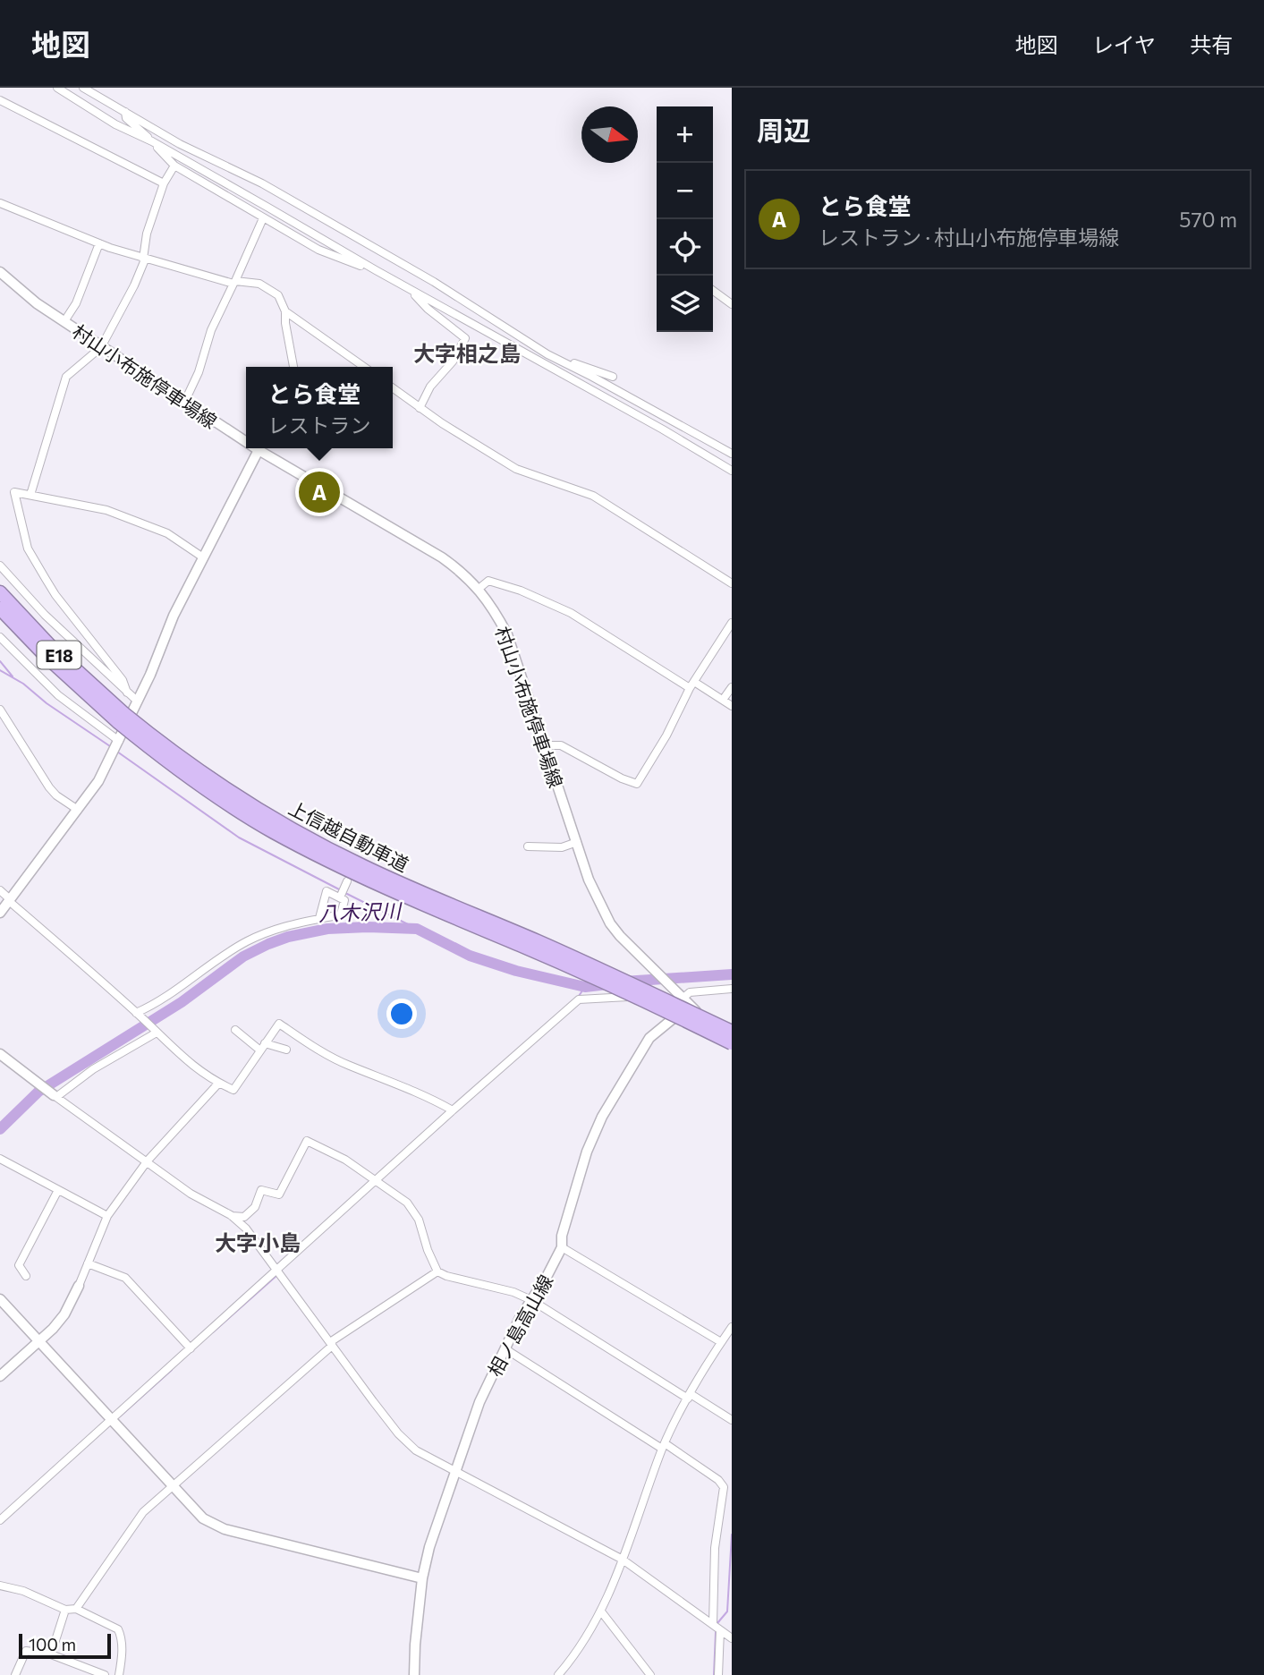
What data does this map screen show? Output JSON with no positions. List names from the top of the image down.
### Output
{
  "streets": {
    "highway": ["E18", "上信越自動車道"],
    "main road": ["村山小布施停車場線", "相ノ島高山線"]
  },
  "crossings": [
    ["村山小布施停車場線", "上信越自動車道"],
    ["村山小布施停車場線", "相ノ島高山線"]
  ],
  "districts": ["大字相之島", "大字小島"],
  "water": ["八木沢川"],
  "scale_bar": "100 m",
  "north": "right",
  "page": {
    "header": "地図",
    "nav": ["地図", "レイヤ", "共有"],
    "heading": "周辺",
    "map_buttons": ["+", "−"],
    "list": [
      {
        "mark": "A",
        "name": "とら食堂",
        "note": "レストラン · 村山小布施停車場線",
        "value": "570 m"
      }
    ],
    "popup": ["とら食堂", "レストラン"],
    "pins": "A",
    "scale": "100 m"
  }
}
